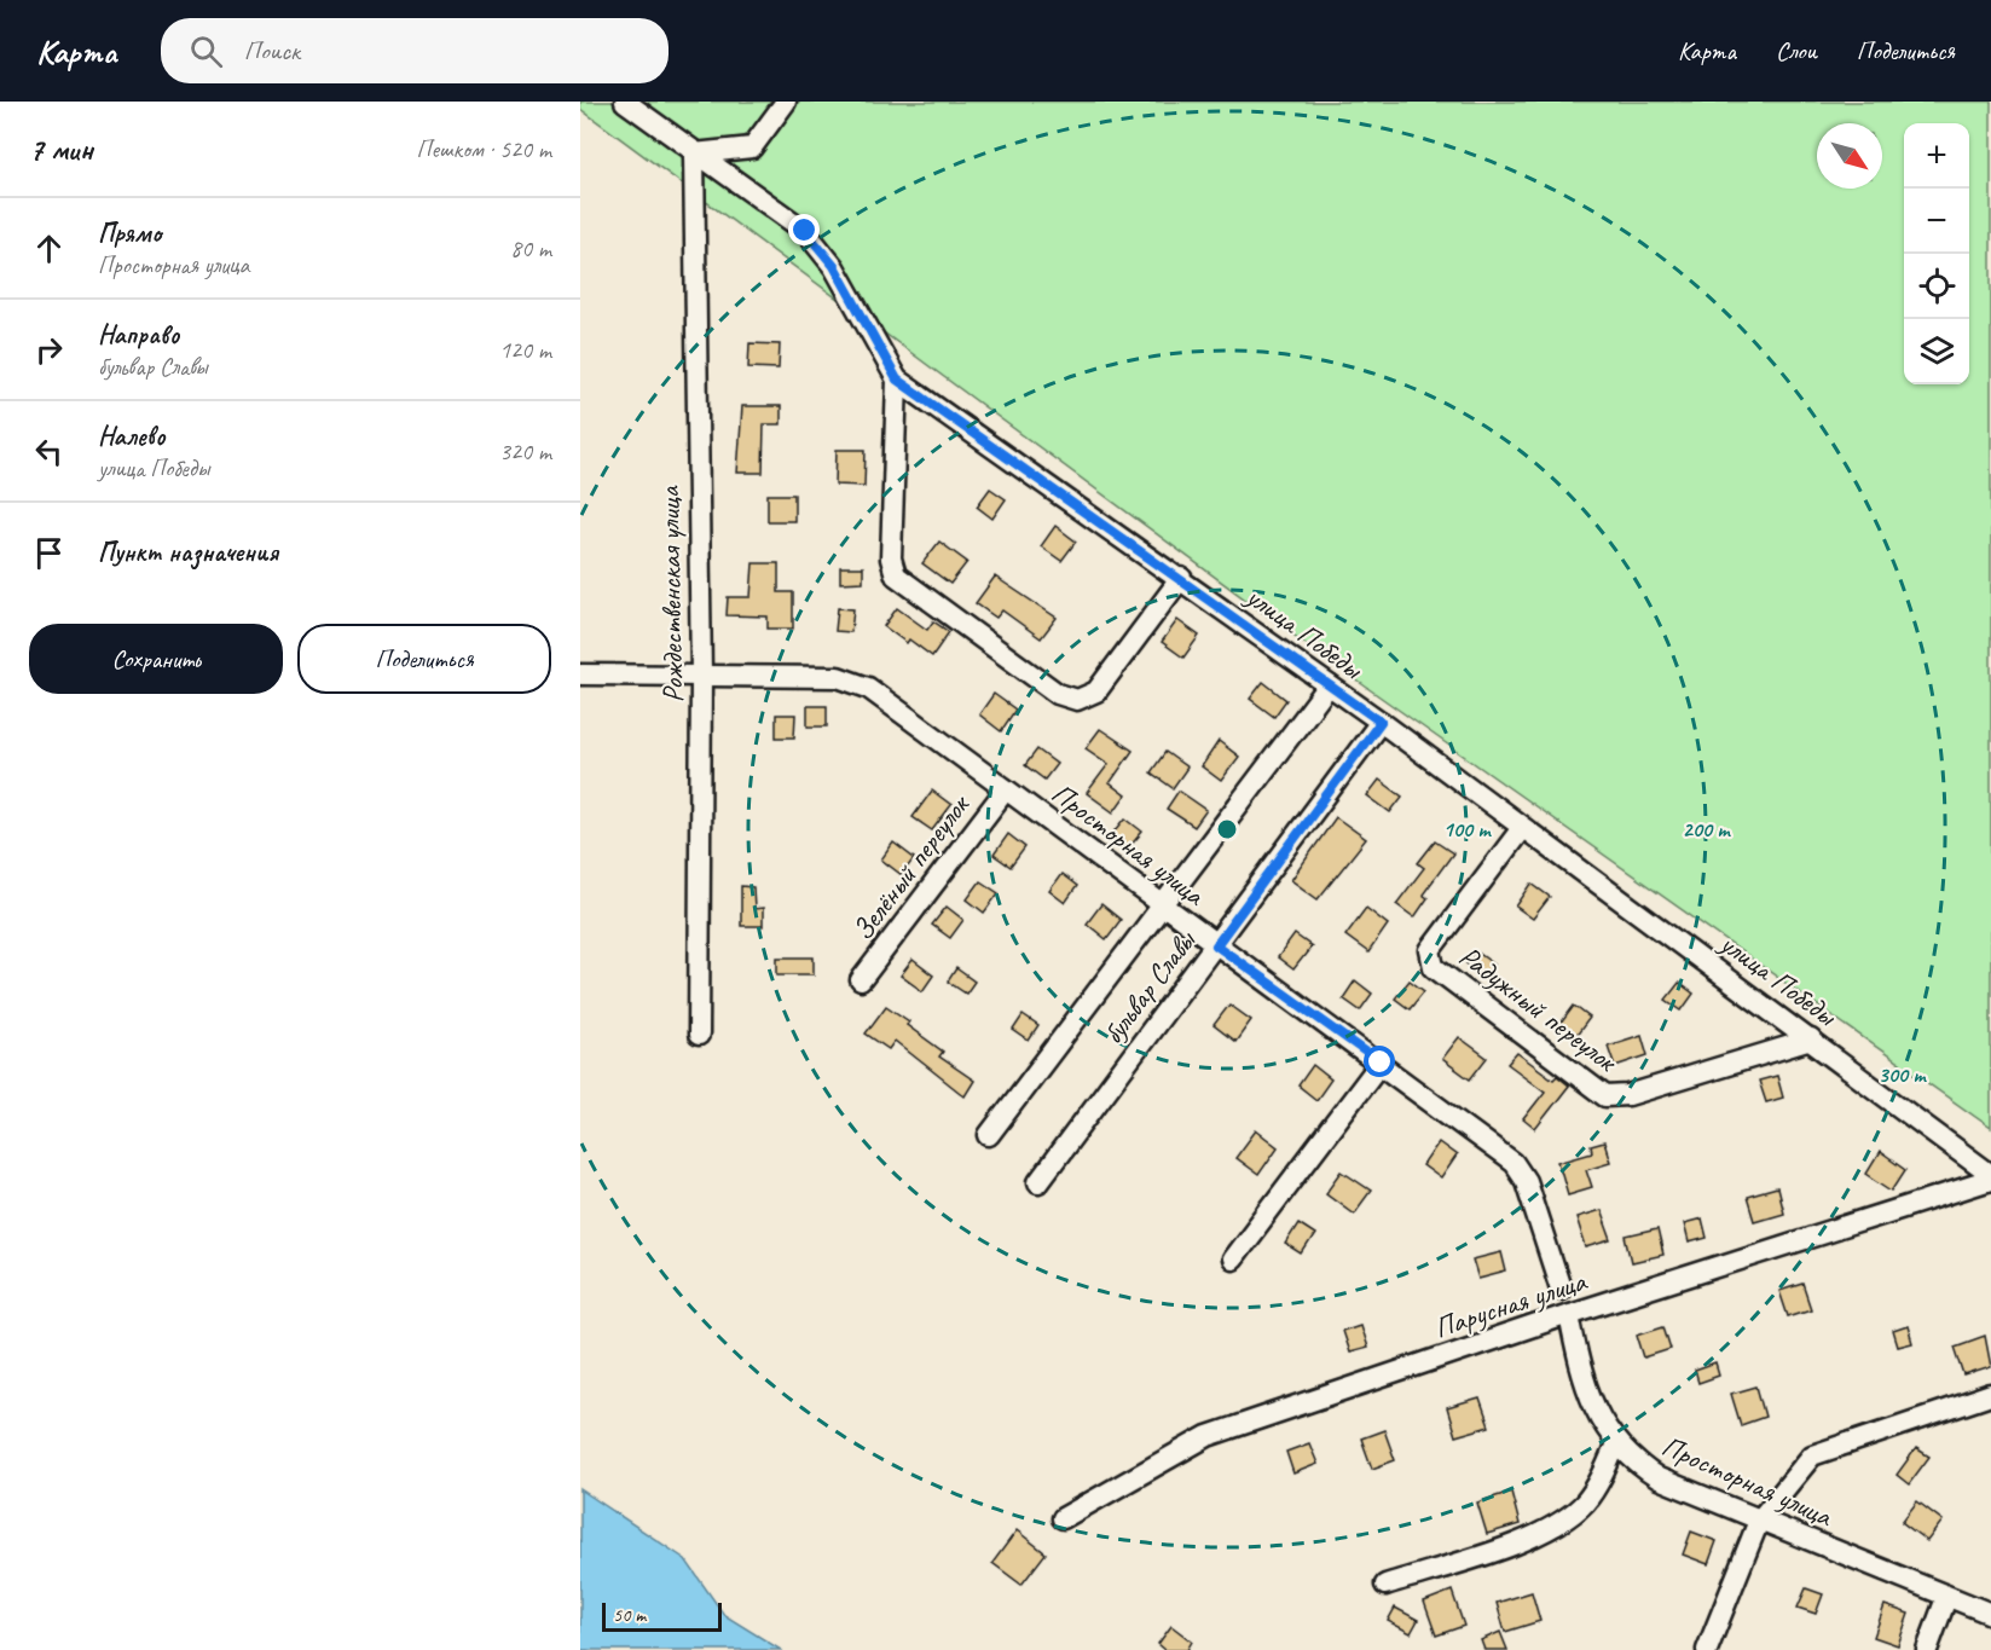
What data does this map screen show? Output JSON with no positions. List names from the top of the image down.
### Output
{
  "streets": {
    "street": [
      "Рождественская улица",
      "улица Победы",
      "Просторная улица",
      "Зелёный переулок",
      "бульвар Славы",
      "Радужный переулок",
      "Парусная улица"
    ]
  },
  "crossings": [
    ["Рождественская улица", "улица Победы"],
    ["Рождественская улица", "Просторная улица"],
    ["улица Победы", "бульвар Славы"],
    ["улица Победы", "Радужный переулок"],
    ["Просторная улица", "Зелёный переулок"],
    ["Просторная улица", "бульвар Славы"],
    ["Просторная улица", "Парусная улица"]
  ],
  "scale_bar": "50 m",
  "north": "bottom right",
  "page": {
    "header": "Карта",
    "search": "Поиск",
    "nav": ["Карта", "Слои", "Поделиться"],
    "heading": ["7 мин", "Пешком · 520 m"],
    "map_buttons": ["+", "−"],
    "list": [
      ["Прямо", "Просторная улица", "80 m"],
      ["Направо", "бульвар Славы", "120 m"],
      ["Налево", "улица Победы", "320 m"],
      "Пункт назначения"
    ],
    "buttons": ["Сохранить", "Поделиться"],
    "scale": "50 m"
  },
  "rings": ["100 m", "200 m", "300 m"]
}
